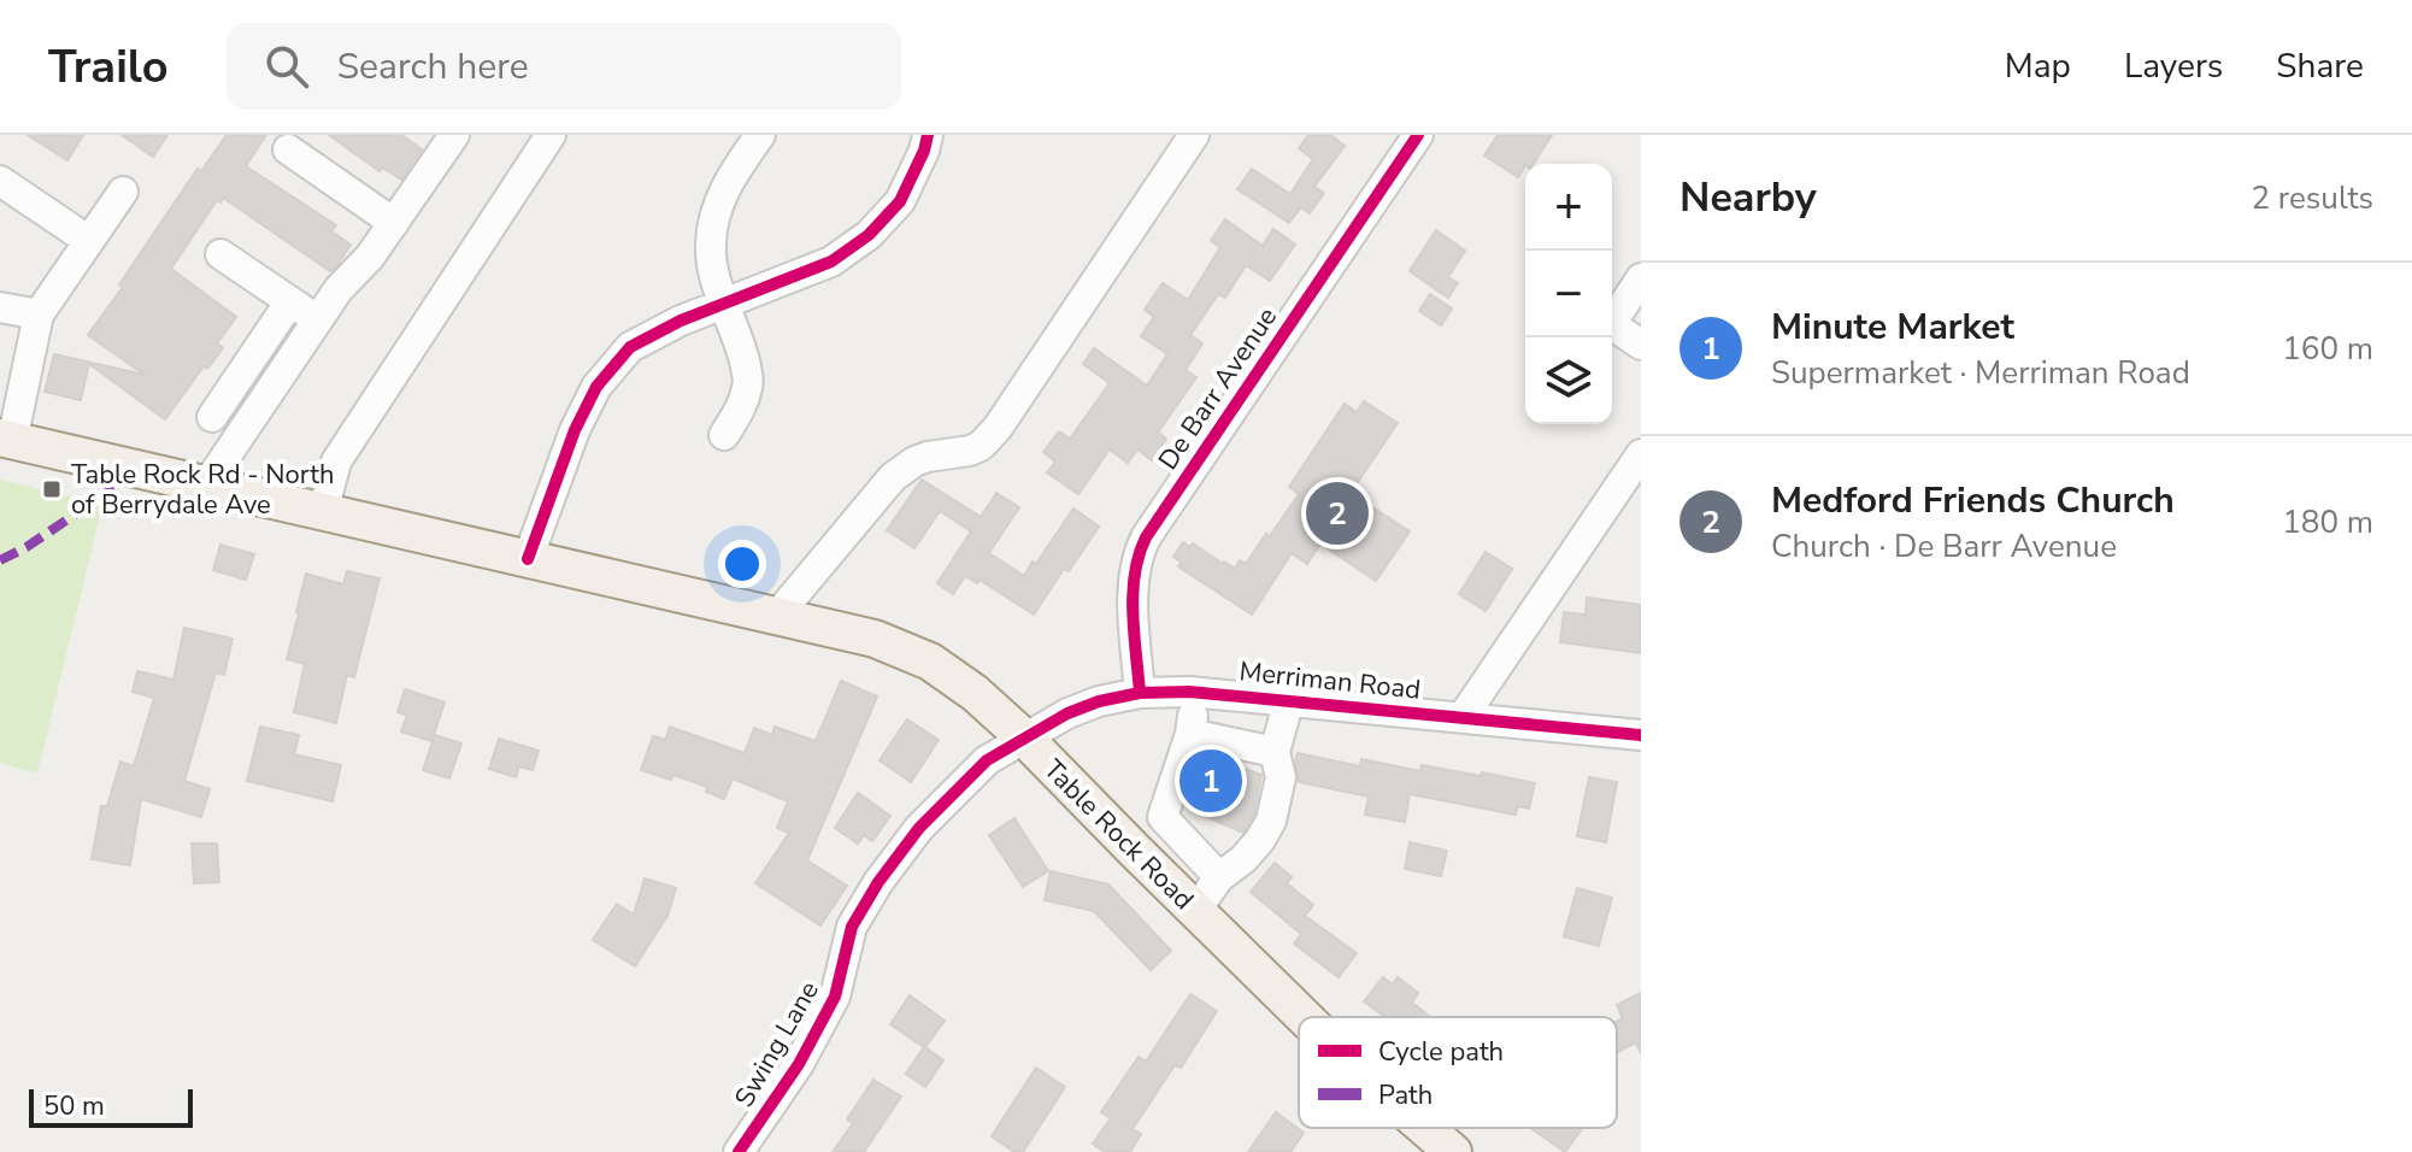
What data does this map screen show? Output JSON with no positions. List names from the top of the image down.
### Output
{
  "streets": {
    "main road": ["Table Rock Road"],
    "street": ["De Barr Avenue", "Merriman Road", "Swing Lane"]
  },
  "crossings": [
    ["De Barr Avenue", "Merriman Road"],
    ["Merriman Road", "Table Rock Road"],
    ["Merriman Road", "Swing Lane"],
    ["Table Rock Road", "Swing Lane"]
  ],
  "places": {
    "transit": ["Table Rock Rd - North of Berrydale Ave"]
  },
  "legend": ["Cycle path", "Path"],
  "scale_bar": "50 m",
  "page": {
    "header": "Trailo",
    "search": "Search here",
    "nav": ["Map", "Layers", "Share"],
    "heading": ["Nearby", "2 results"],
    "map_buttons": ["+", "−"],
    "list": [
      {
        "mark": "1",
        "name": "Minute Market",
        "note": "Supermarket · Merriman Road",
        "value": "160 m"
      },
      {
        "mark": "2",
        "name": "Medford Friends Church",
        "note": "Church · De Barr Avenue",
        "value": "180 m"
      }
    ],
    "pins": ["2", "1"],
    "scale": "50 m"
  }
}
